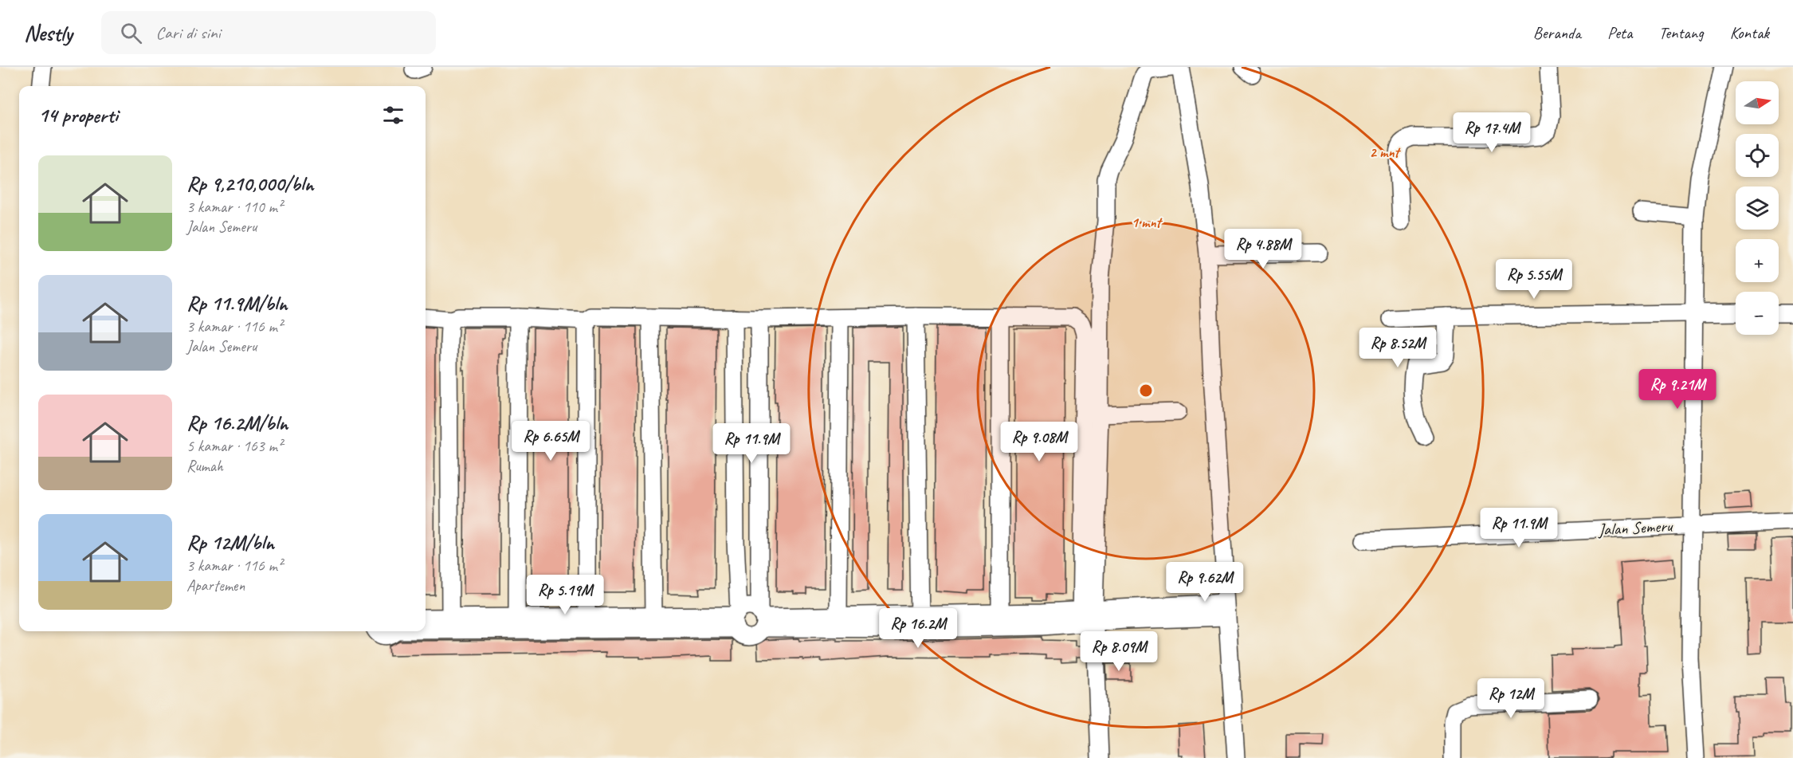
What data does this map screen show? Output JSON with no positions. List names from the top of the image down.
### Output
{
  "streets": {
    "street": ["Jalan Semeru"]
  },
  "north": "right",
  "page": {
    "header": "Nestly",
    "search": "Cari di sini",
    "nav": [
      "Beranda",
      "Peta",
      "Tentang",
      "Kontak"
    ],
    "map_buttons": ["+", "−"],
    "heading": "14 properti",
    "price": [
      "Rp 17.4M",
      "Rp 4.88M",
      "Rp 5.55M",
      "Rp 8.52M",
      "Rp 9.21M",
      "Rp 6.65M",
      "Rp 9.08M",
      "Rp 11.9M",
      "Rp 11.9M",
      "Rp 9.62M",
      "Rp 5.19M",
      "Rp 16.2M",
      "Rp 8.09M",
      "Rp 12M"
    ],
    "list": [
      {
        "name": "Rp 9,210,000/bln",
        "note": "3 kamar · 110 m² · Jalan Semeru"
      },
      {
        "name": "Rp 11.9M/bln",
        "note": "3 kamar · 116 m² · Jalan Semeru"
      },
      {
        "name": "Rp 16.2M/bln",
        "note": "5 kamar · 163 m² · Rumah"
      },
      {
        "name": "Rp 12M/bln",
        "note": "3 kamar · 116 m² · Apartemen"
      }
    ]
  },
  "rings": ["2 mnt", "1 mnt"]
}
